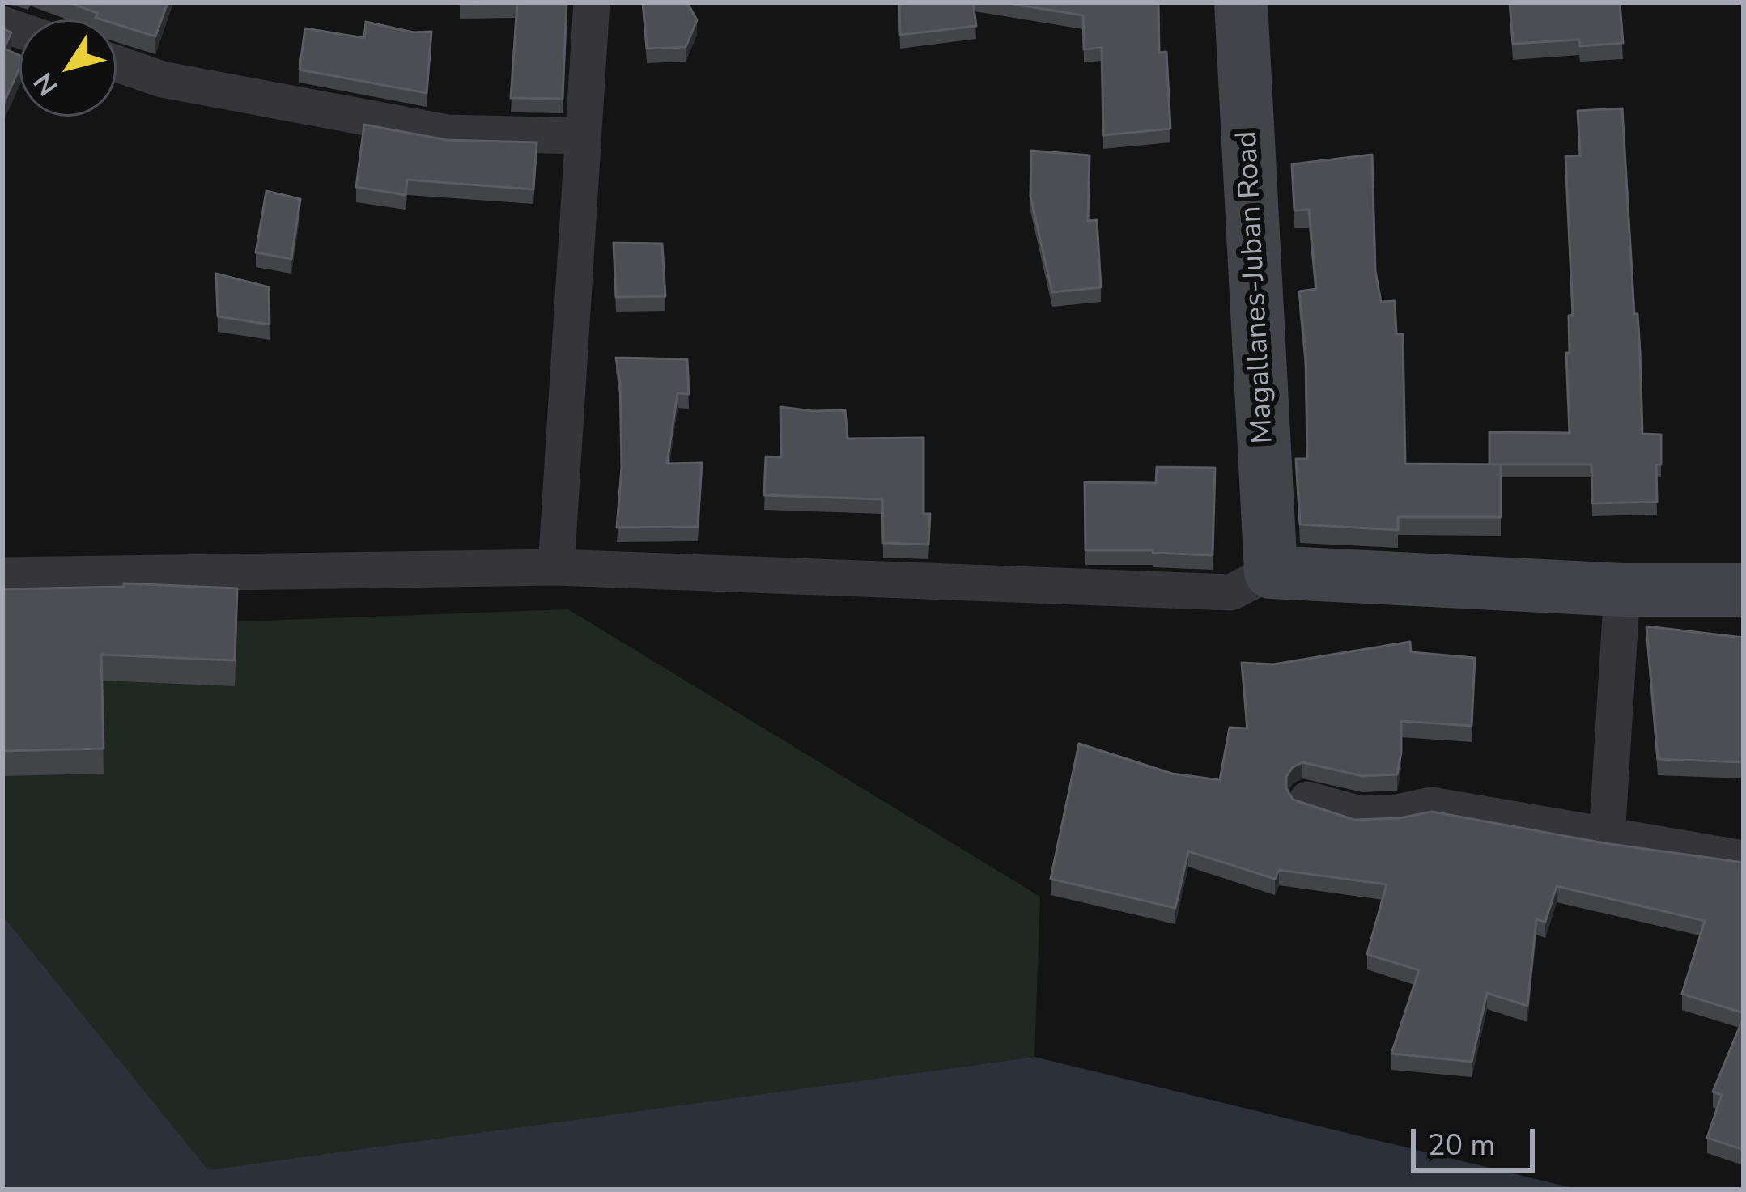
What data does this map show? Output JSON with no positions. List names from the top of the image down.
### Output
{
  "streets": {
    "main road": ["Magallanes-Juban Road"]
  },
  "scale_bar": "20 m",
  "north": "bottom left"
}
